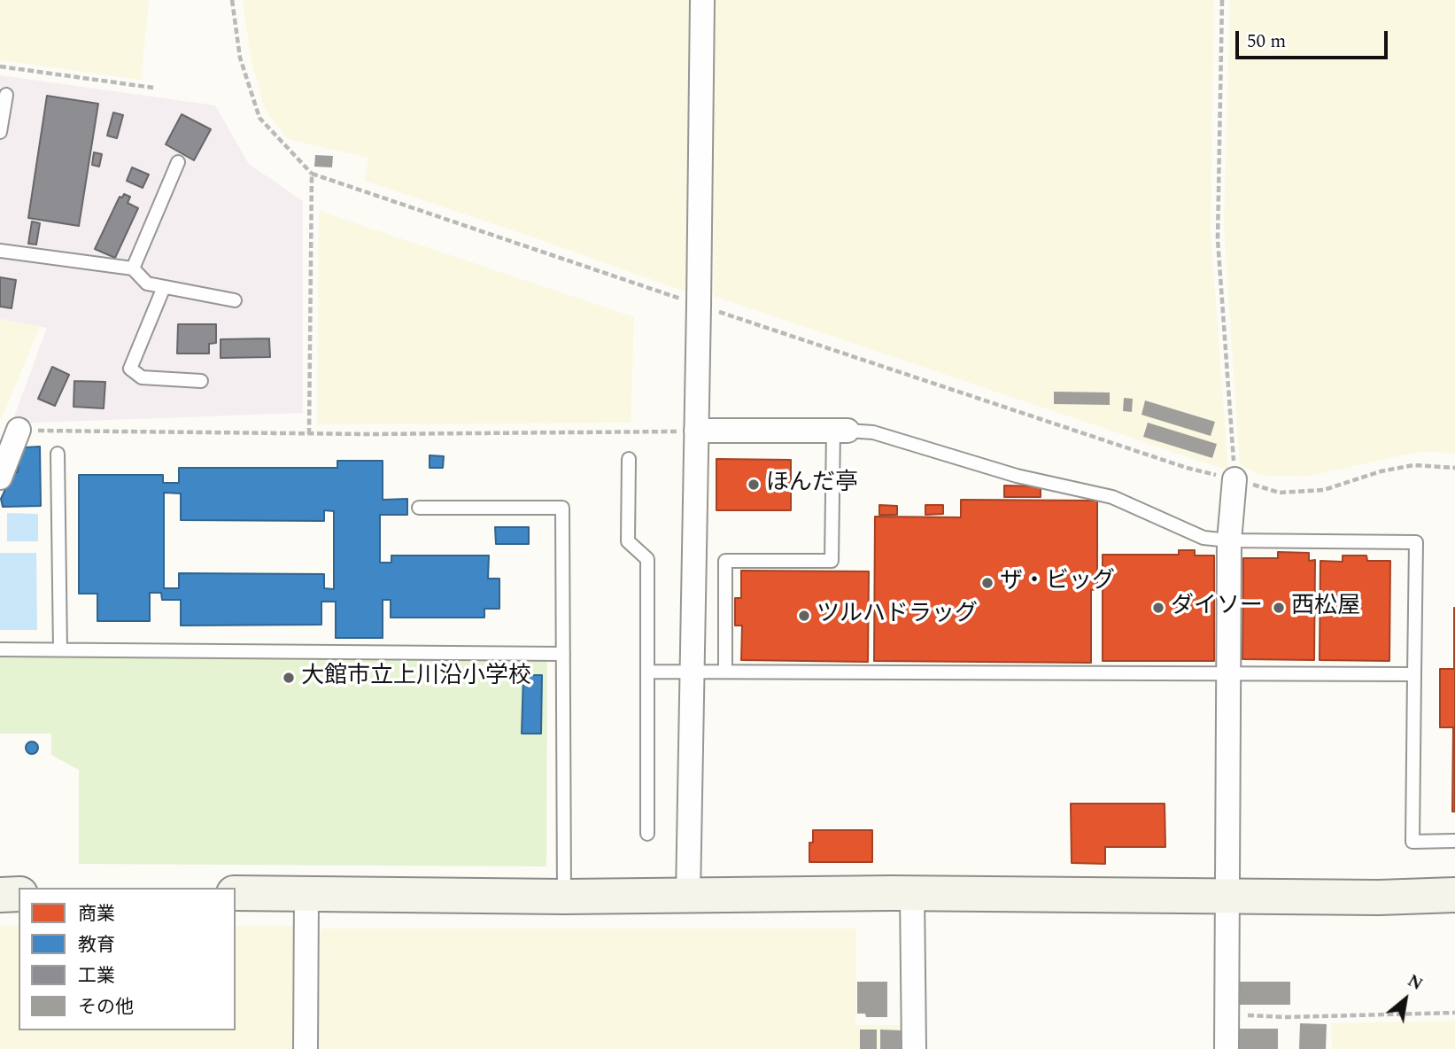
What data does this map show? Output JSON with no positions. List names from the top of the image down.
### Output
{
  "places": [
    "ほんだ亭",
    "ザ・ビッグ",
    "ダイソー",
    "西松屋",
    "ツルハドラッグ",
    "大館市立上川沿小学校"
  ],
  "legend": [
    "商業",
    "教育",
    "工業",
    "その他"
  ],
  "scale_bar": "50 m",
  "north": "top right"
}
